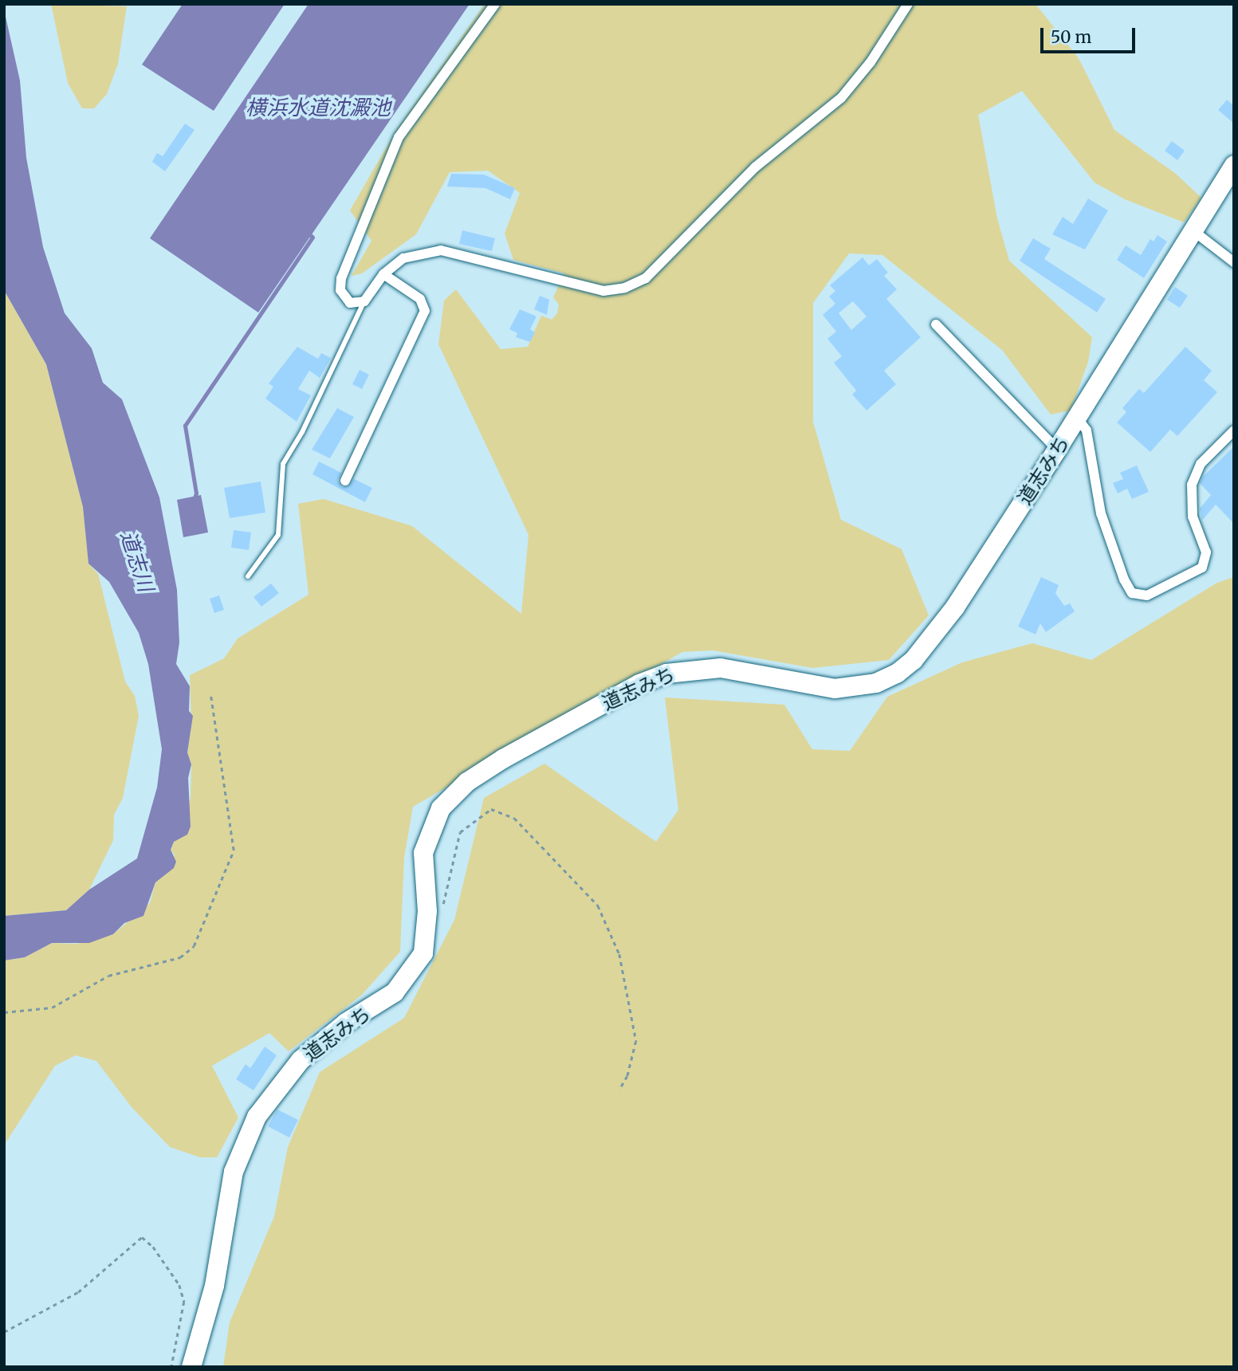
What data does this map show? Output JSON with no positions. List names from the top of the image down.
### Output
{
  "streets": {
    "highway": ["道志みち"]
  },
  "water": ["横浜水道沈澱池", "道志川"],
  "scale_bar": "50 m"
}
